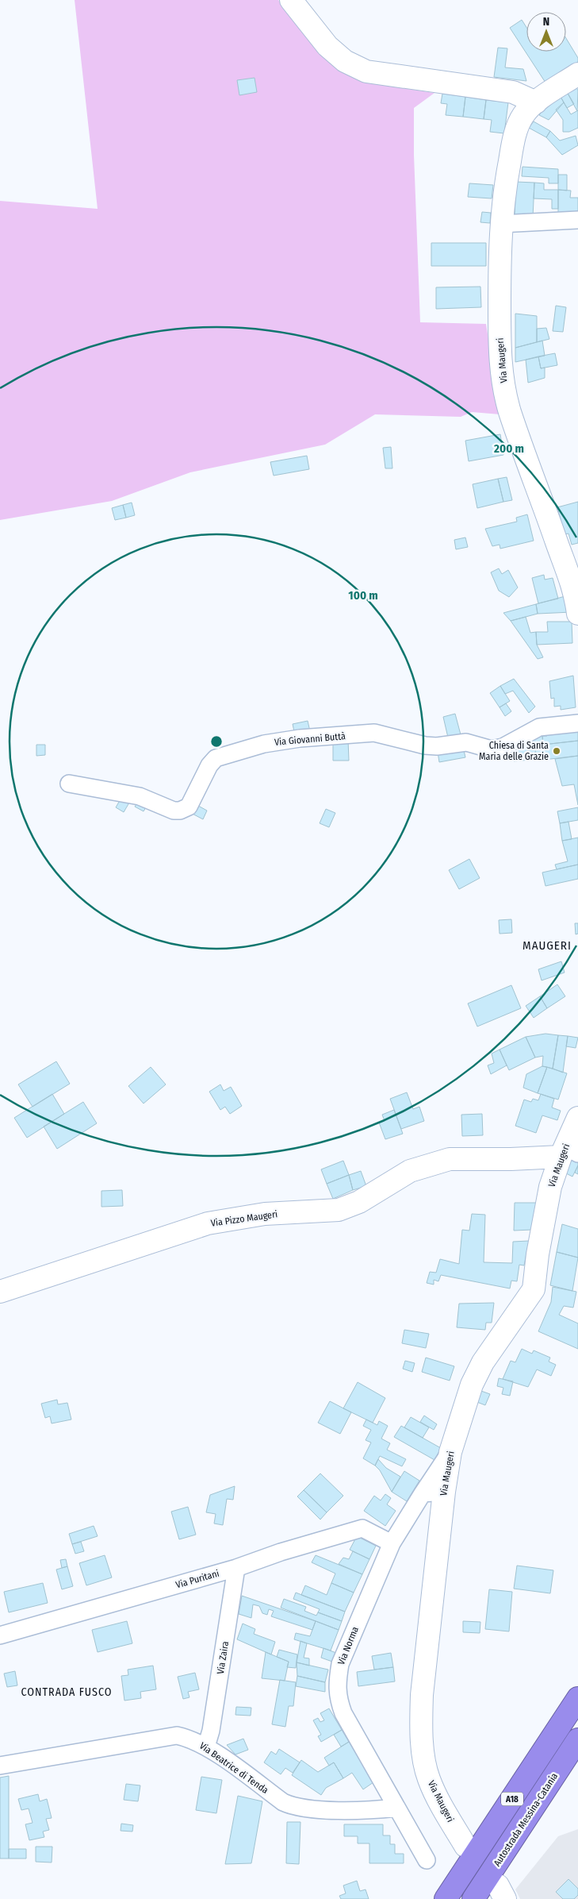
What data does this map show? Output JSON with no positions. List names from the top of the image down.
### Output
{
  "streets": {
    "highway": ["A18", "Autostrada Messina-Catania"],
    "street": [
      "Via Maugeri",
      "Via Giovanni Buttà",
      "Via Pizzo Maugeri",
      "Via Puritani",
      "Via Norma",
      "Via Zaira",
      "Via Beatrice di Tenda"
    ]
  },
  "crossings": [
    ["Via Maugeri", "Via Pizzo Maugeri"],
    ["Via Maugeri", "Via Norma"],
    ["Via Puritani", "Via Norma"],
    ["Via Puritani", "Via Zaira"],
    ["Via Norma", "Via Beatrice di Tenda"],
    ["Via Zaira", "Via Beatrice di Tenda"]
  ],
  "districts": ["MAUGERI", "CONTRADA FUSCO"],
  "places": ["Chiesa di Santa Maria delle Grazie"],
  "north": "top",
  "rings": ["200 m", "100 m"]
}
